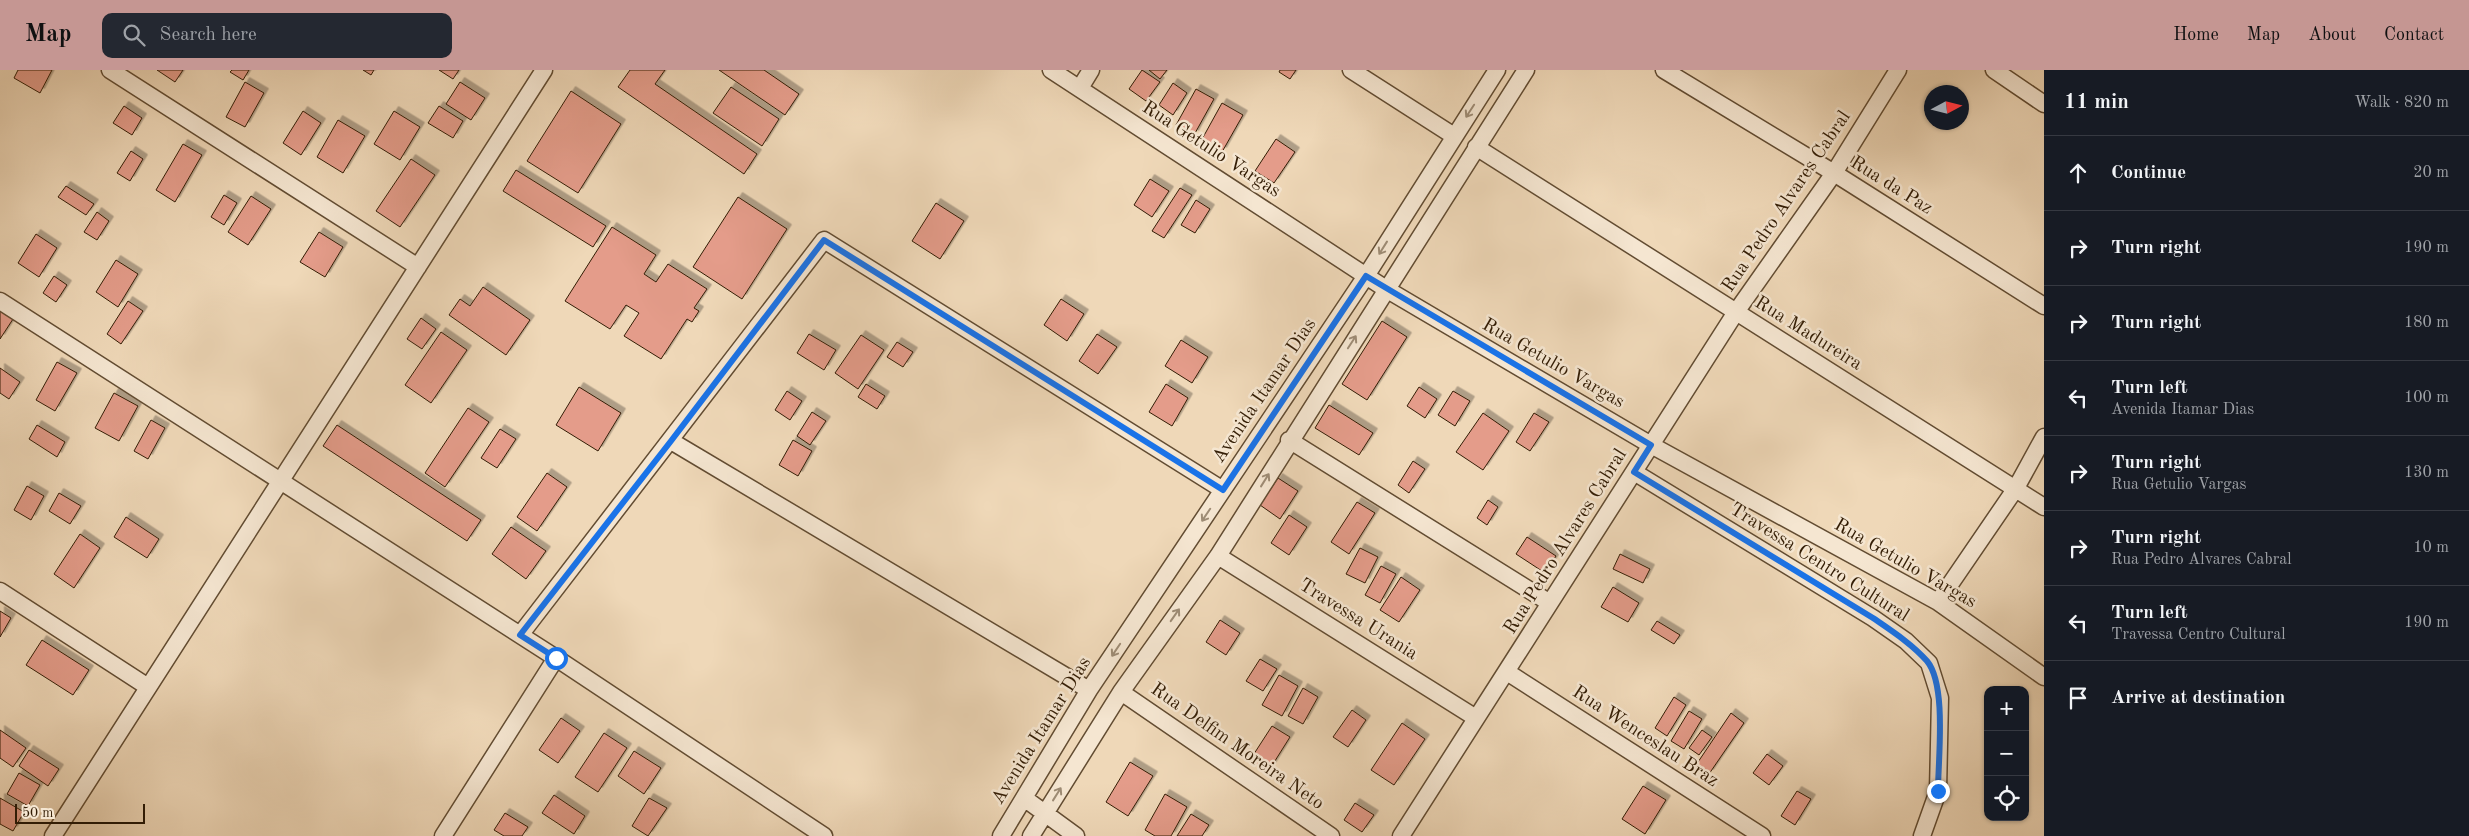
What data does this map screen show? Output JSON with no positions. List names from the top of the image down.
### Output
{
  "streets": {
    "street": [
      "Rua Getulio Vargas",
      "Rua da Paz",
      "Rua Pedro Alvares Cabral",
      "Rua Madureira",
      "Avenida Itamar Dias",
      "Travessa Centro Cultural",
      "Travessa Urania",
      "Rua Wenceslau Braz",
      "Rua Delfim Moreira Neto"
    ]
  },
  "crossings": [
    ["Rua Getulio Vargas", "Rua Pedro Alvares Cabral"],
    ["Rua Getulio Vargas", "Avenida Itamar Dias"],
    ["Rua da Paz", "Rua Pedro Alvares Cabral"],
    ["Rua Pedro Alvares Cabral", "Rua Madureira"],
    ["Rua Pedro Alvares Cabral", "Travessa Centro Cultural"],
    ["Rua Pedro Alvares Cabral", "Travessa Urania"],
    ["Rua Pedro Alvares Cabral", "Rua Wenceslau Braz"]
  ],
  "scale_bar": "50 m",
  "north": "right",
  "page": {
    "header": "Map",
    "search": "Search here",
    "nav": [
      "Home",
      "Map",
      "About",
      "Contact"
    ],
    "heading": ["11 min", "Walk · 820 m"],
    "list": [
      ["Continue", "20 m"],
      ["Turn right", "190 m"],
      ["Turn right", "180 m"],
      ["Turn left", "Avenida Itamar Dias", "100 m"],
      ["Turn right", "Rua Getulio Vargas", "130 m"],
      ["Turn right", "Rua Pedro Alvares Cabral", "10 m"],
      ["Turn left", "Travessa Centro Cultural", "190 m"],
      "Arrive at destination"
    ],
    "map_buttons": ["+", "−"],
    "scale": "50 m"
  }
}
